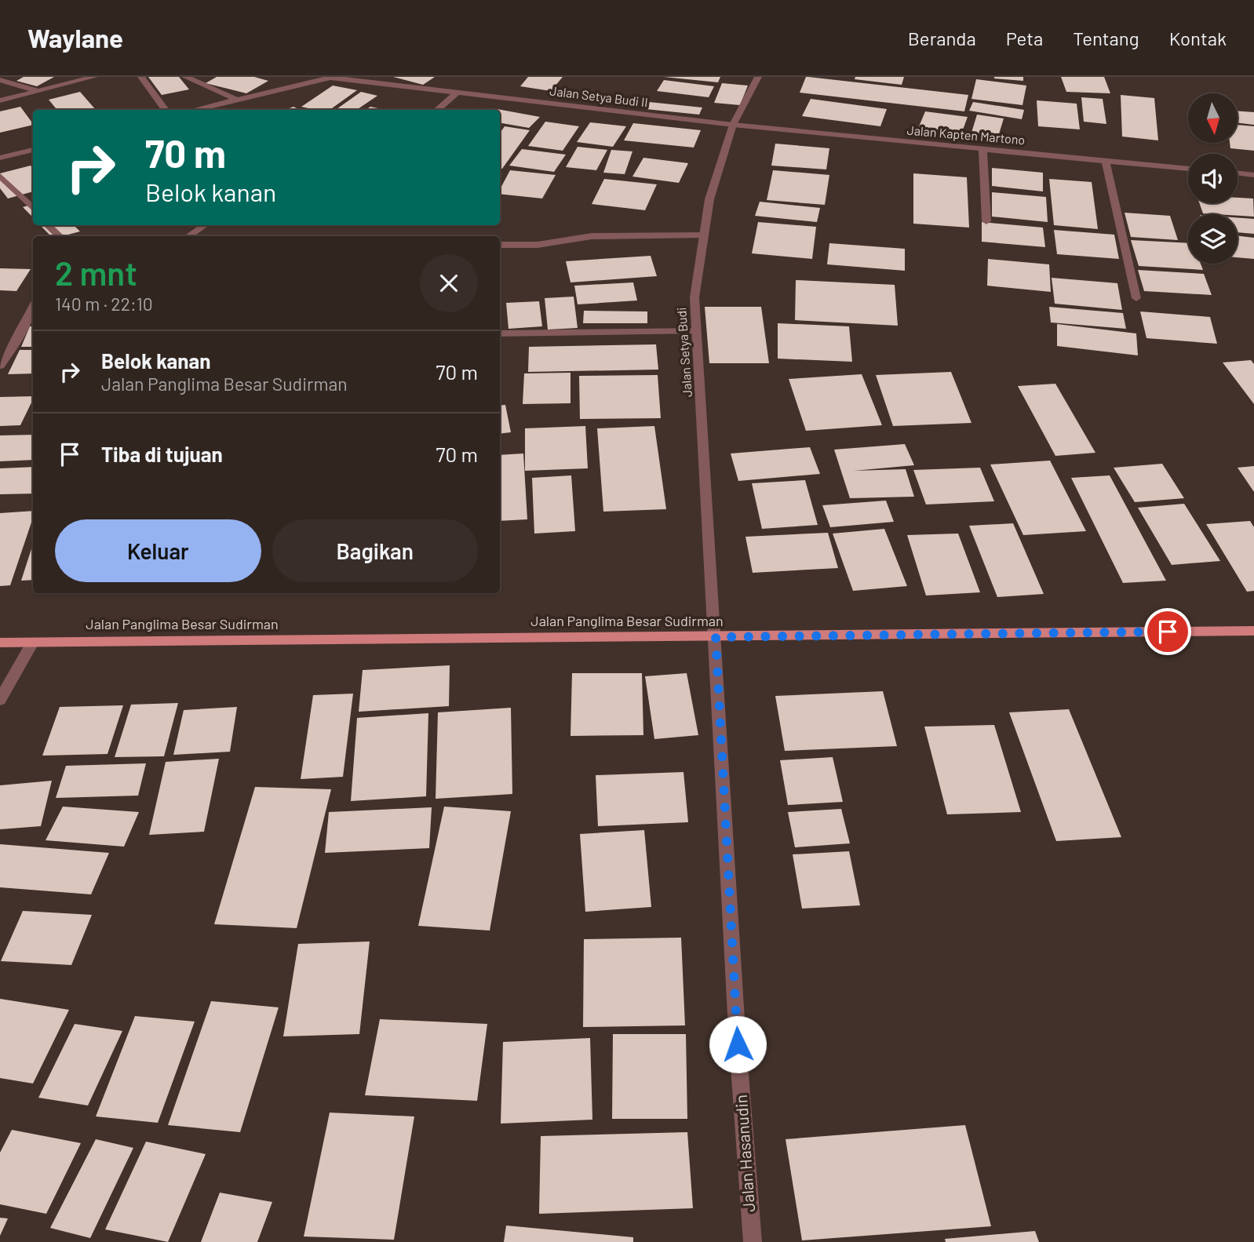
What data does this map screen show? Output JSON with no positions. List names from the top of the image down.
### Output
{
  "streets": {
    "main road": ["Jalan Panglima Besar Sudirman"],
    "street": [
      "Jalan Setya Budi II",
      "Jalan Kapten Martono",
      "Jalan Setya Budi",
      "Jalan Hasanudin"
    ]
  },
  "crossings": [
    ["Jalan Setya Budi II", "Jalan Kapten Martono"],
    ["Jalan Setya Budi II", "Jalan Setya Budi"],
    ["Jalan Kapten Martono", "Jalan Setya Budi"],
    ["Jalan Setya Budi", "Jalan Panglima Besar Sudirman"],
    ["Jalan Setya Budi", "Jalan Hasanudin"],
    ["Jalan Panglima Besar Sudirman", "Jalan Hasanudin"]
  ],
  "north": "bottom",
  "page": {
    "header": "Waylane",
    "nav": [
      "Beranda",
      "Peta",
      "Tentang",
      "Kontak"
    ],
    "turn": ["70 m", "Belok kanan"],
    "heading": ["2 mnt", "140 m · 22:10"],
    "list": [
      {
        "name": "Belok kanan",
        "note": "Jalan Panglima Besar Sudirman",
        "value": "70 m"
      },
      {
        "name": "Tiba di tujuan",
        "value": "70 m"
      }
    ],
    "buttons": ["Keluar", "Bagikan"]
  }
}
